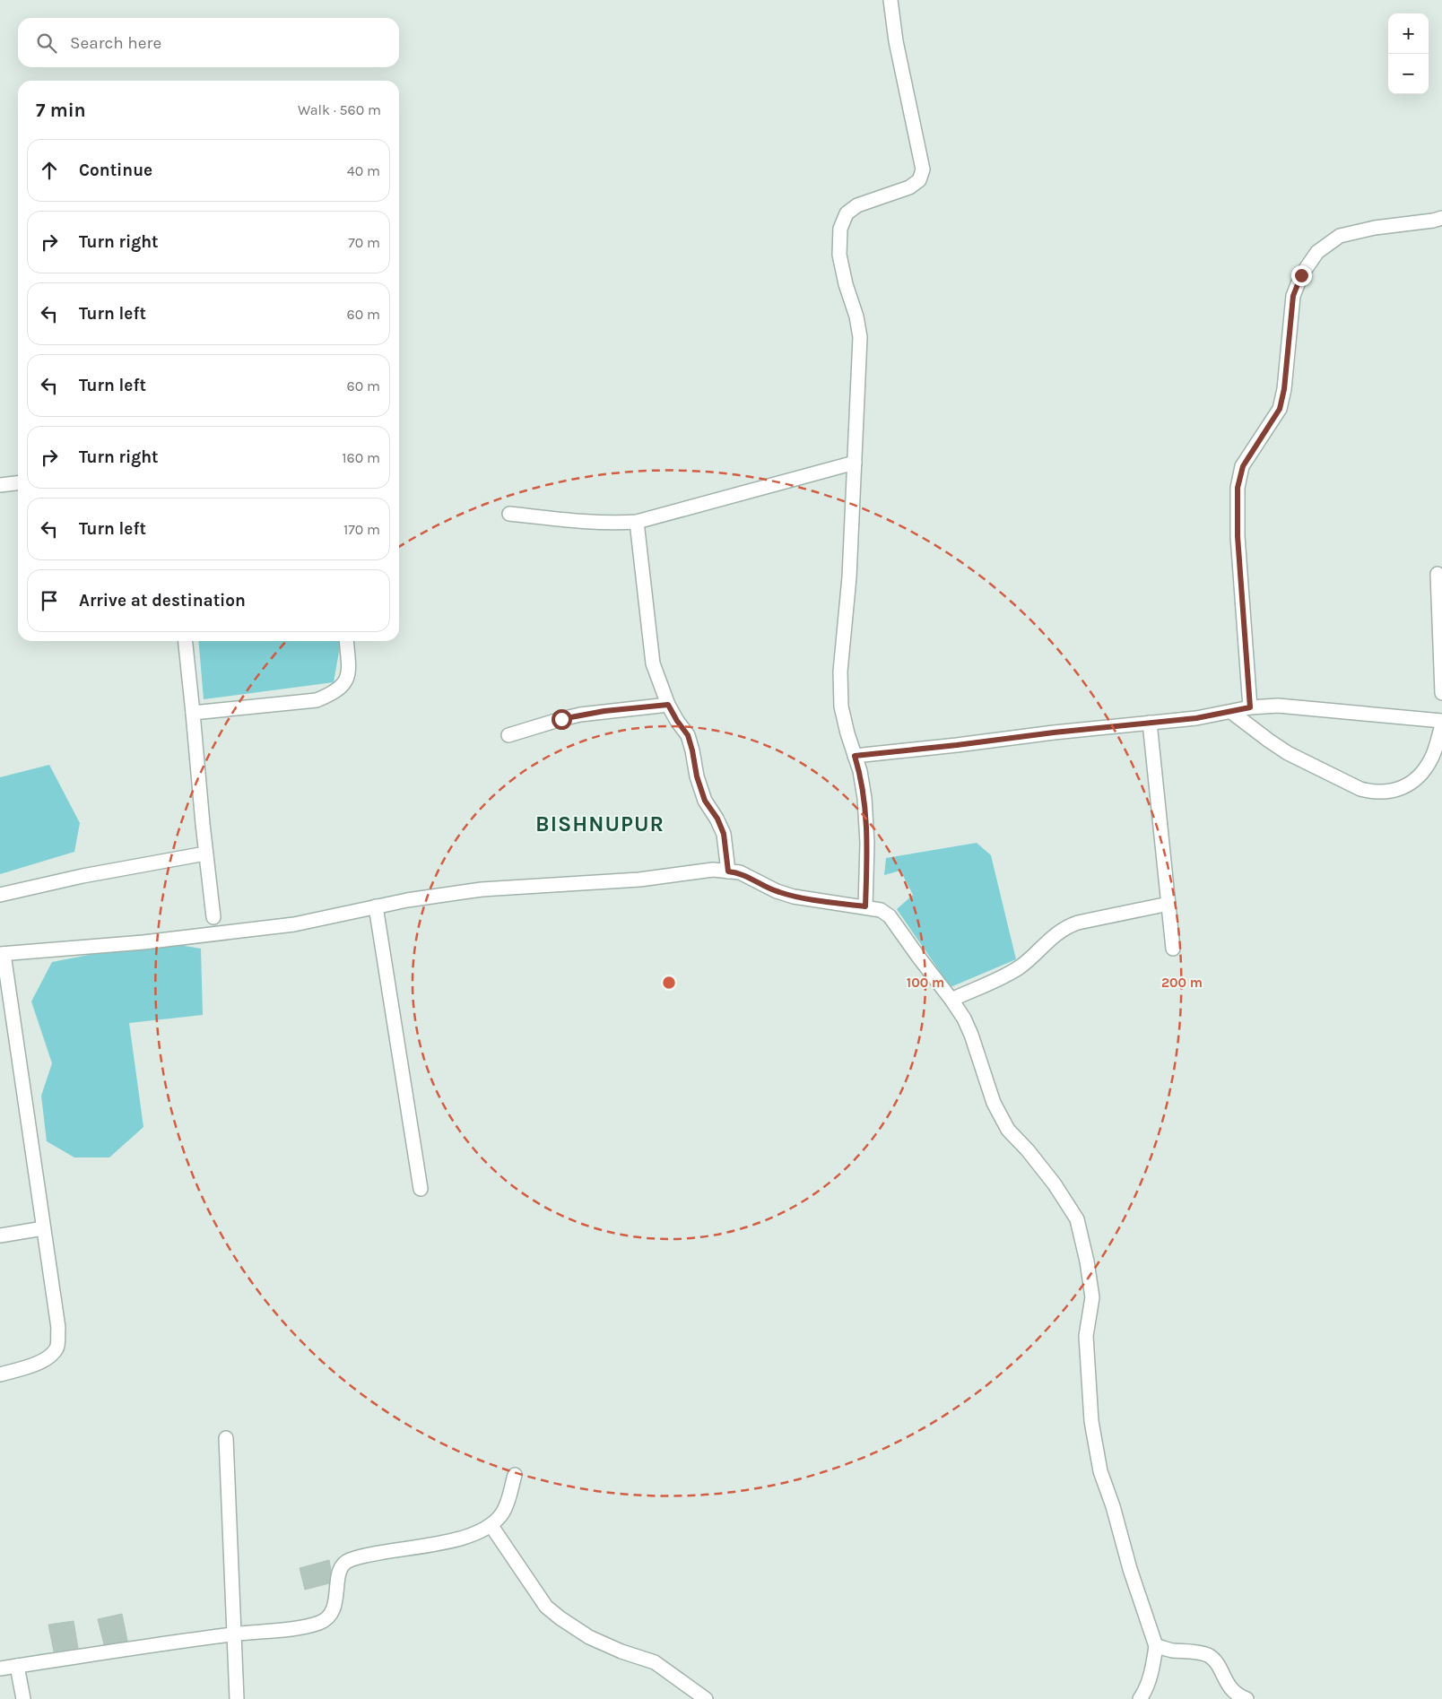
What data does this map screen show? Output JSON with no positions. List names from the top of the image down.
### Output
{
  "districts": ["BISHNUPUR"],
  "page": {
    "map_buttons": ["+", "−"],
    "search": "Search here",
    "heading": ["7 min", "Walk · 560 m"],
    "list": [
      ["Continue", "40 m"],
      ["Turn right", "70 m"],
      ["Turn left", "60 m"],
      ["Turn left", "60 m"],
      ["Turn right", "160 m"],
      ["Turn left", "170 m"],
      "Arrive at destination"
    ]
  },
  "rings": ["100 m", "200 m"]
}
